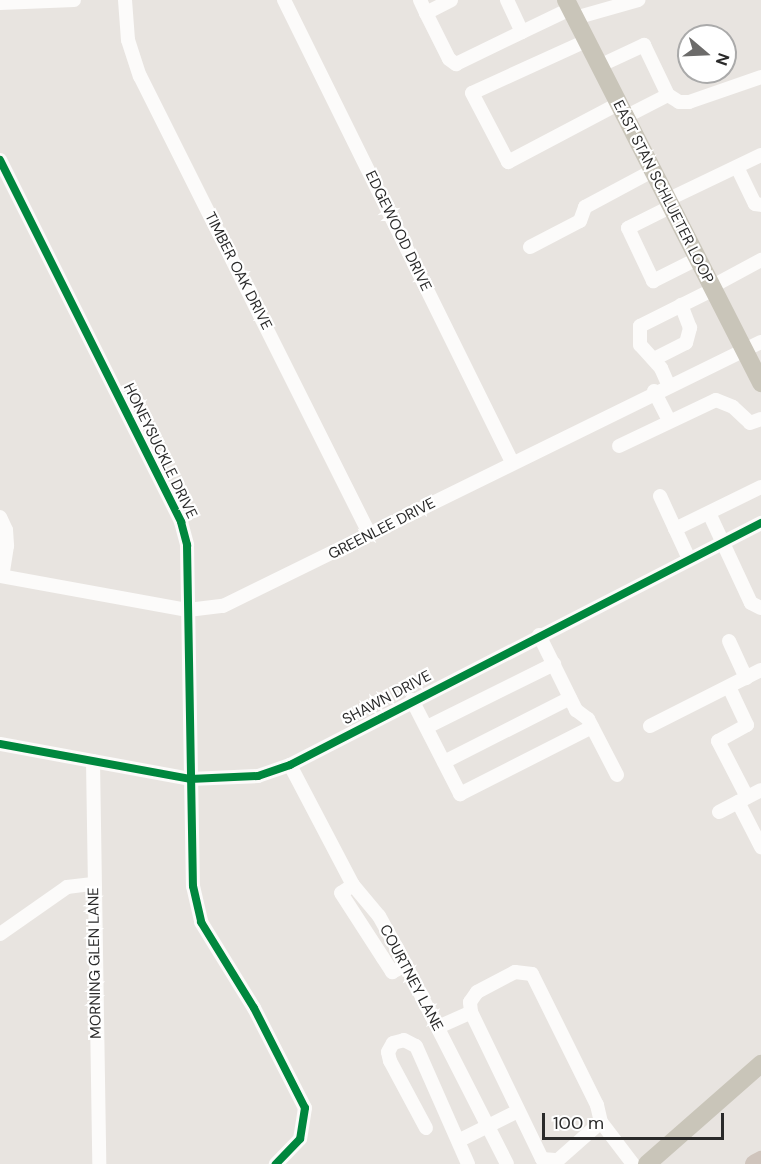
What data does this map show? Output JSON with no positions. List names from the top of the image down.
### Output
{
  "streets": {
    "main road": ["EAST STAN SCHLUETER LOOP"],
    "street": [
      "EDGEWOOD DRIVE",
      "TIMBER OAK DRIVE",
      "HONEYSUCKLE DRIVE",
      "GREENLEE DRIVE",
      "SHAWN DRIVE",
      "MORNING GLEN LANE",
      "COURTNEY LANE"
    ]
  },
  "crossings": [
    ["EAST STAN SCHLUETER LOOP", "GREENLEE DRIVE"],
    ["EDGEWOOD DRIVE", "GREENLEE DRIVE"],
    ["TIMBER OAK DRIVE", "GREENLEE DRIVE"],
    ["HONEYSUCKLE DRIVE", "GREENLEE DRIVE"],
    ["HONEYSUCKLE DRIVE", "SHAWN DRIVE"],
    ["SHAWN DRIVE", "MORNING GLEN LANE"],
    ["SHAWN DRIVE", "COURTNEY LANE"]
  ],
  "scale_bar": "100 m",
  "north": "right"
}
